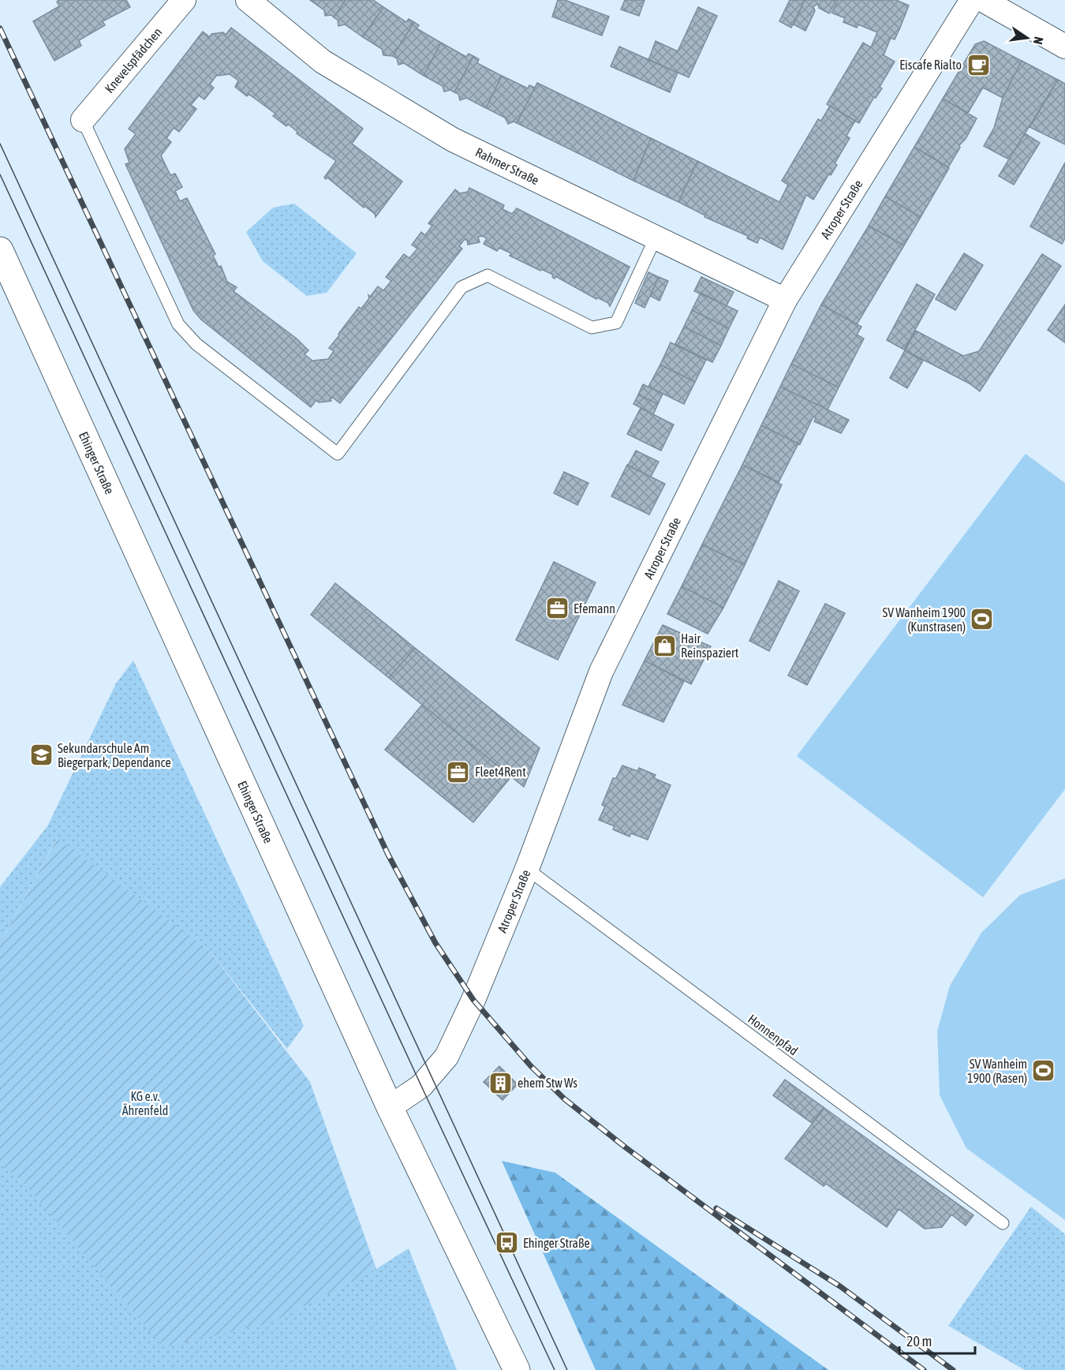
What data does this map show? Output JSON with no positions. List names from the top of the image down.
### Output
{
  "streets": {
    "street": [
      "Knevelspfädchen",
      "Rahmer Straße",
      "Atroper Straße",
      "Ehinger Straße"
    ],
    "lane": ["Honnenpfad"]
  },
  "crossings": [
    ["Rahmer Straße", "Atroper Straße"],
    ["Atroper Straße", "Ehinger Straße"],
    ["Atroper Straße", "Honnenpfad"]
  ],
  "parks": ["KG e.v. Ährenfeld"],
  "places": {
    "cafe": ["Eiscafe Rialto"],
    "office": ["Efemann", "Fleet4Rent"],
    "sports": ["SV Wanheim 1900 (Kunstrasen)", "SV Wanheim 1900 (Rasen)"],
    "shop": ["Hair Reinspaziert"],
    "school or university": ["Sekundarschule Am Biegerpark, Dependance"],
    "building": ["ehem Stw Ws"],
    "bus stop": ["Ehinger Straße"]
  },
  "scale_bar": "20 m",
  "north": "right"
}
